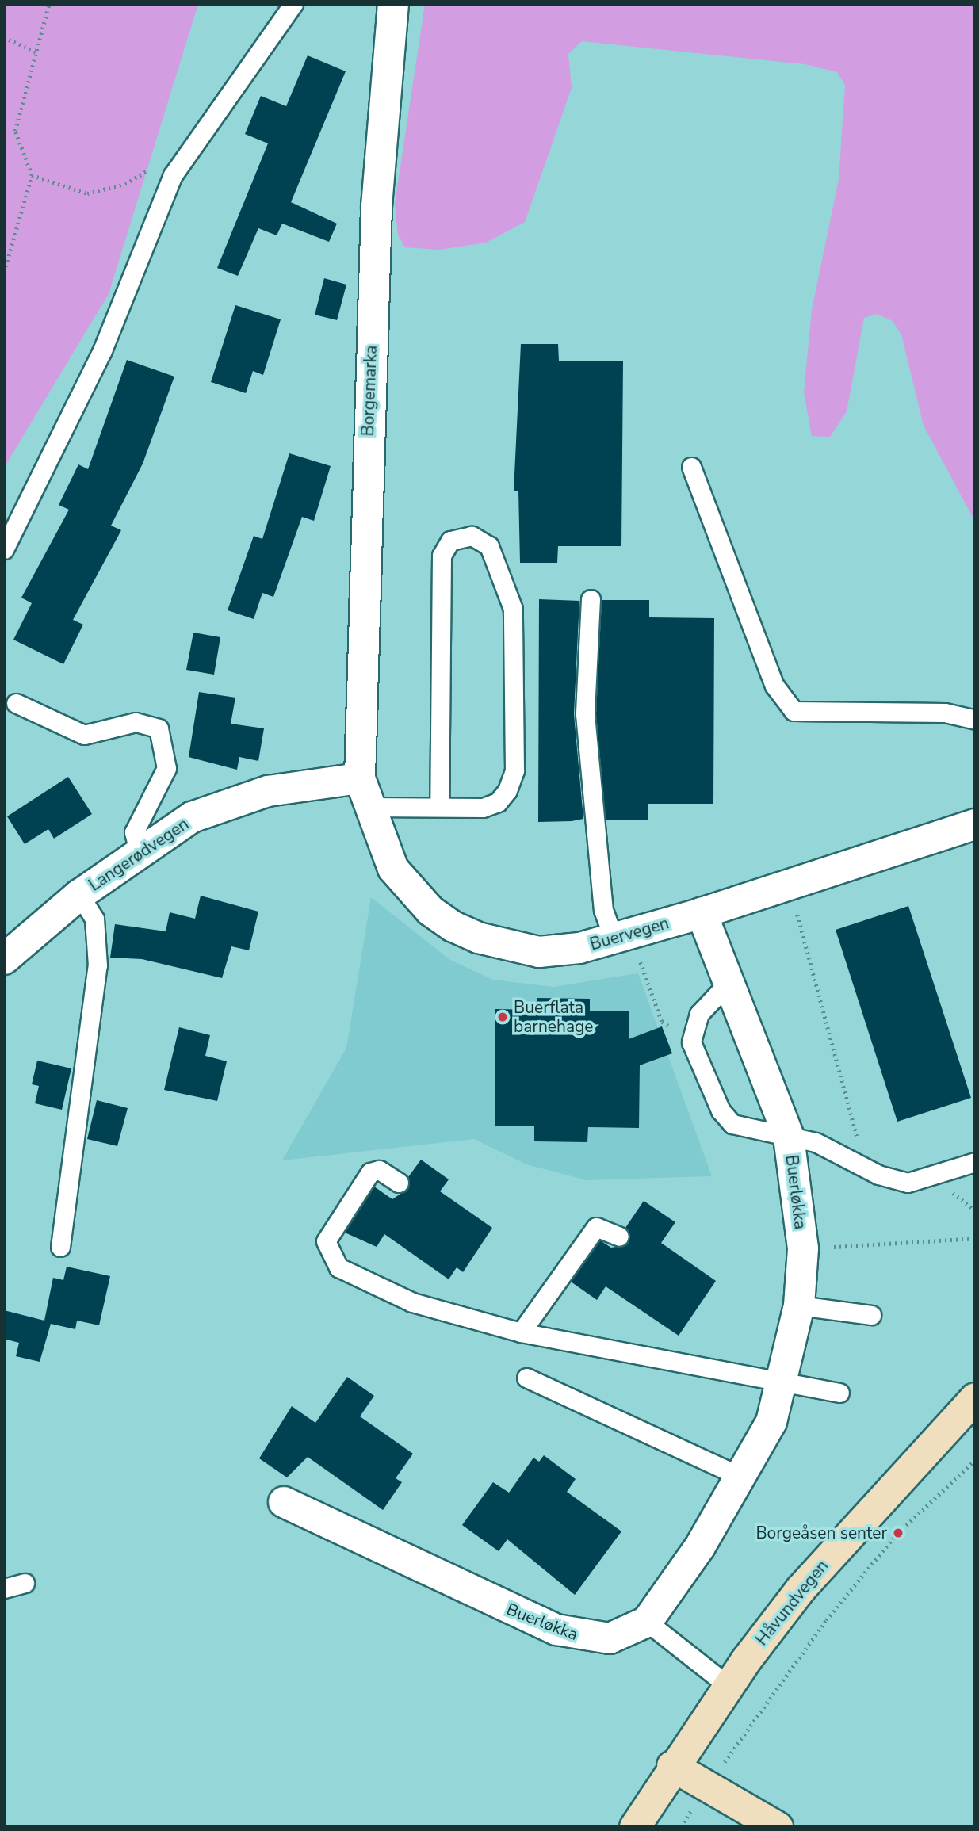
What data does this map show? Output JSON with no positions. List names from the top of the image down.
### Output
{
  "streets": {
    "main road": ["Håvundvegen"],
    "street": [
      "Borgemarka",
      "Langerødvegen",
      "Buervegen",
      "Buerløkka"
    ]
  },
  "crossings": [
    ["Borgemarka", "Langerødvegen"],
    ["Borgemarka", "Buervegen"],
    ["Langerødvegen", "Buervegen"],
    ["Buervegen", "Buerløkka"]
  ],
  "places": ["Buerflata barnehage", "Borgeåsen senter"]
}
